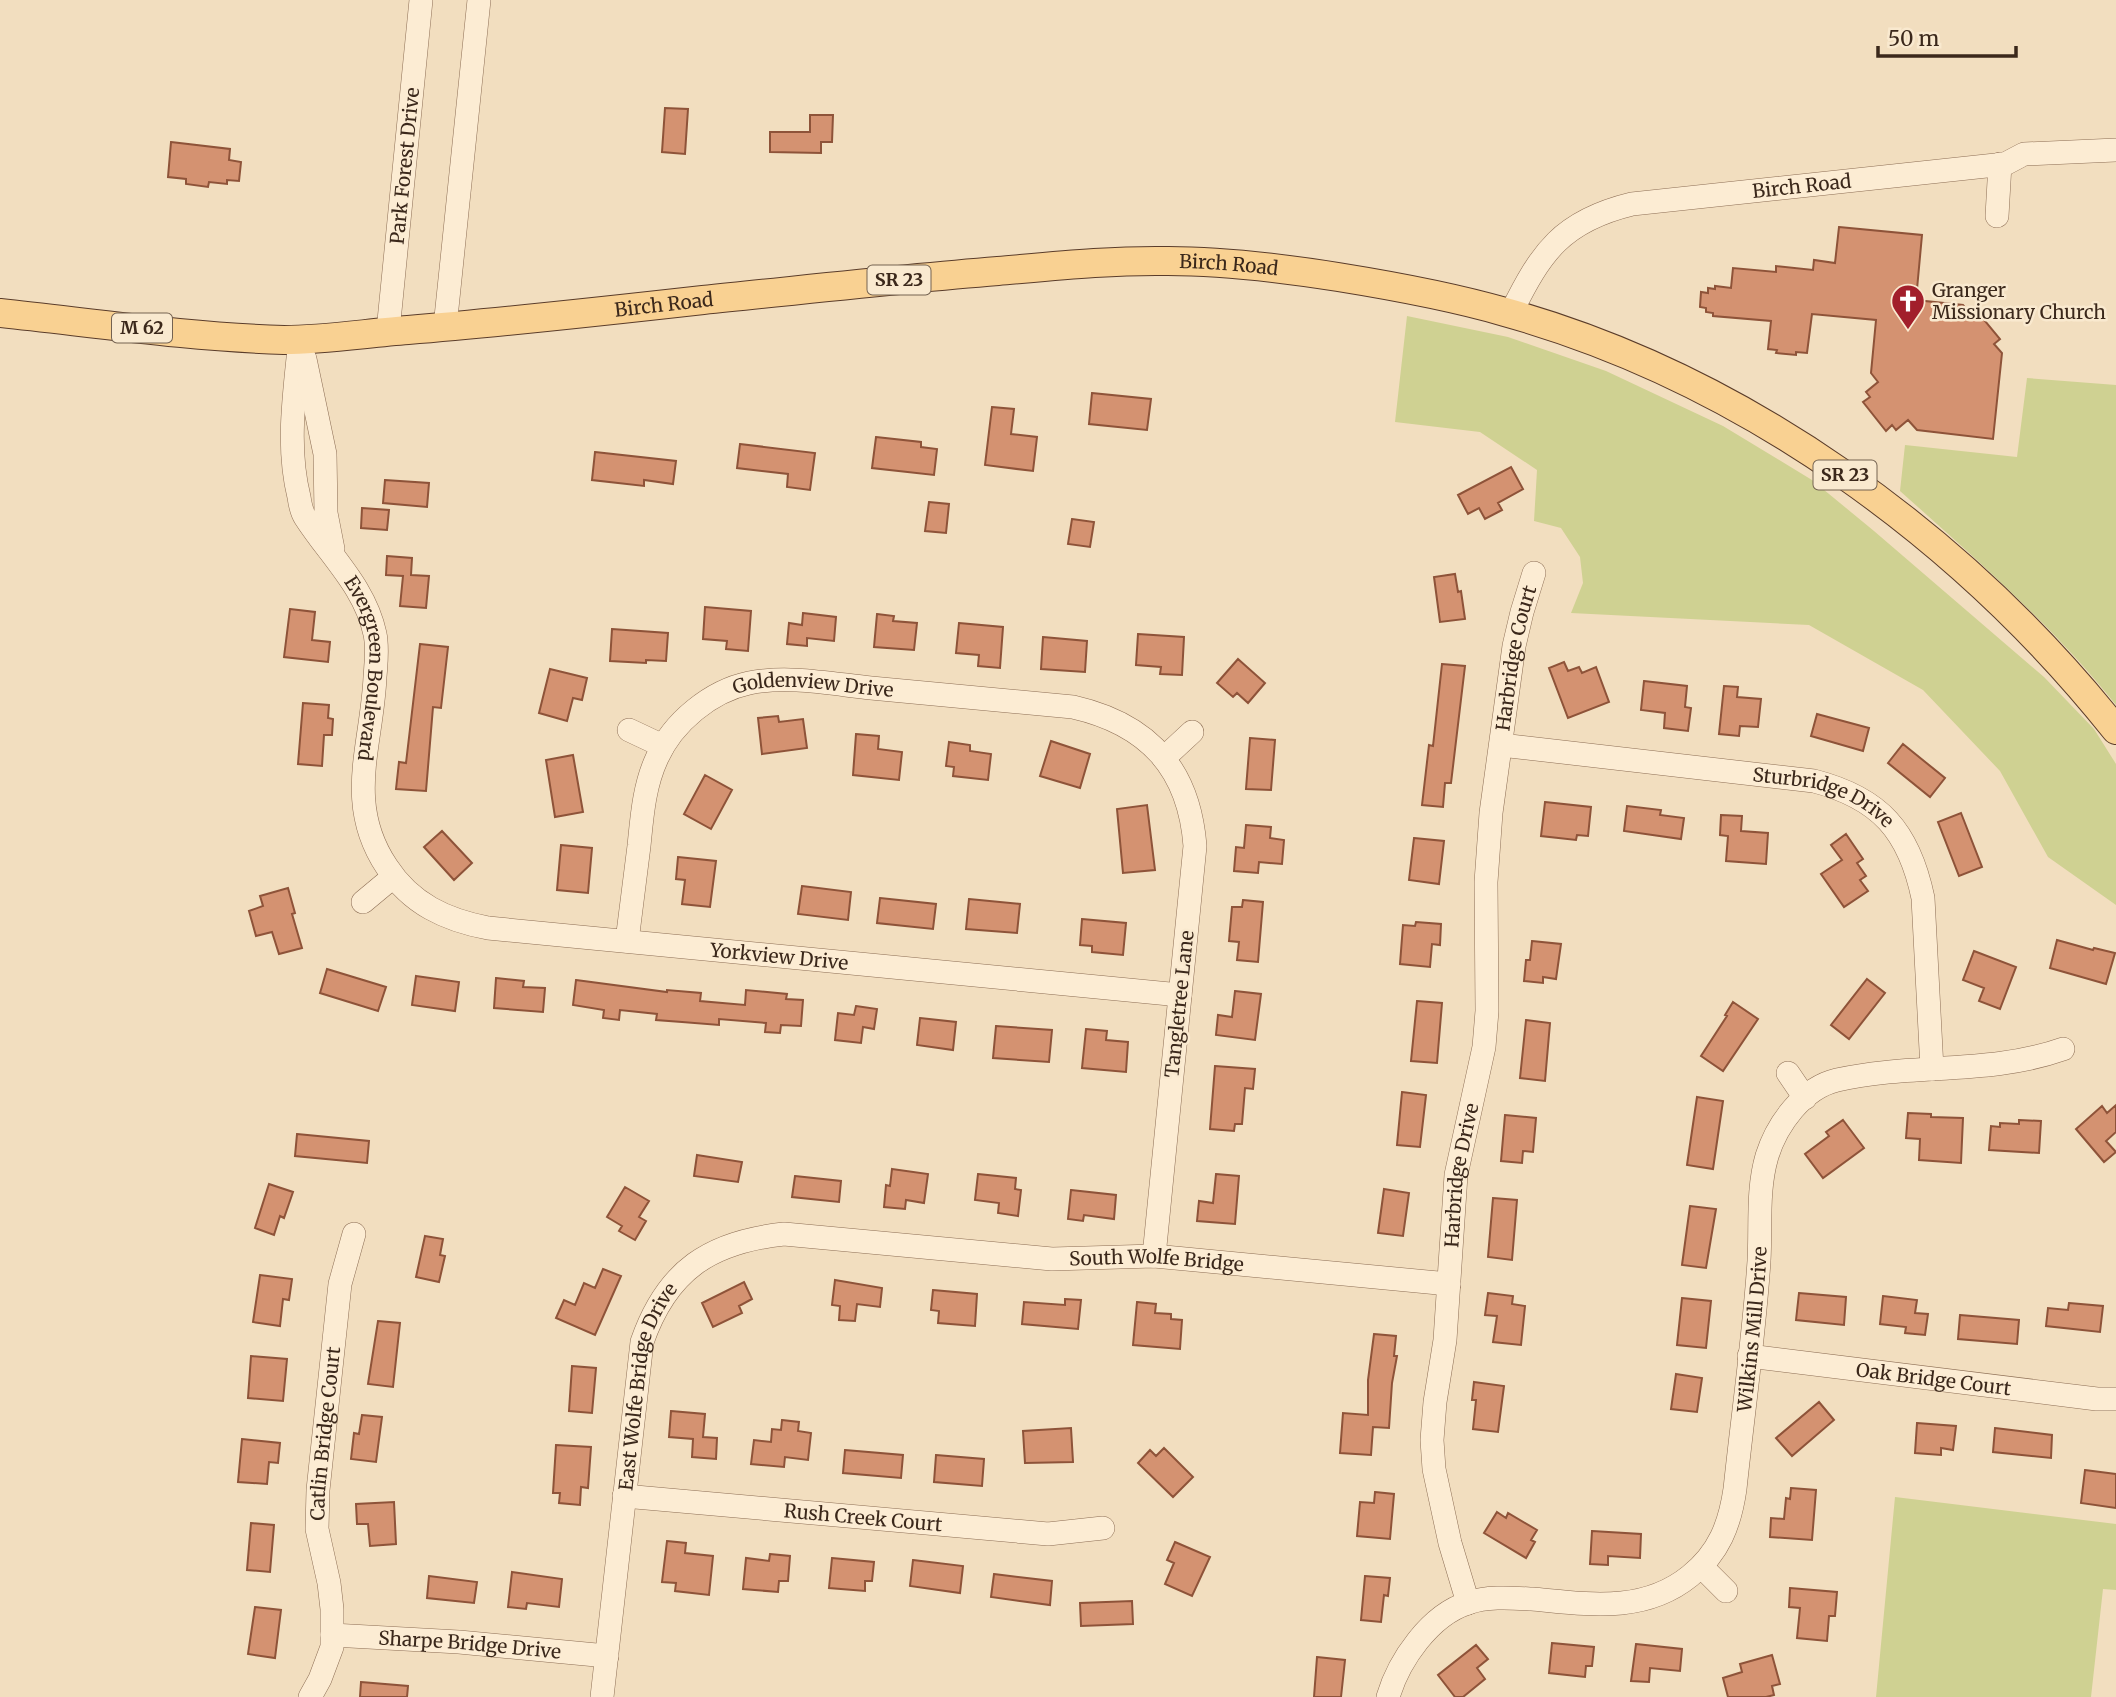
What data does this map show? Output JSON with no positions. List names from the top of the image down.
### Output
{
  "streets": {
    "main road": ["Birch Road", "SR 23", "M 62"],
    "street": [
      "Park Forest Drive",
      "Harbridge Court",
      "Evergreen Boulevard",
      "Goldenview Drive",
      "Sturbridge Drive",
      "Yorkview Drive",
      "Tangletree Lane",
      "Harbridge Drive",
      "South Wolfe Bridge",
      "Wilkins Mill Drive",
      "Oak Bridge Court",
      "East Wolfe Bridge Drive",
      "Catlin Bridge Court",
      "Rush Creek Court",
      "Sharpe Bridge Drive"
    ]
  },
  "crossings": [
    ["Park Forest Drive", "Birch Road"],
    ["Birch Road", "SR 23"],
    ["Birch Road", "M 62"],
    ["Birch Road", "Evergreen Boulevard"],
    ["M 62", "Evergreen Boulevard"],
    ["Harbridge Court", "Sturbridge Drive"],
    ["Harbridge Court", "Harbridge Drive"],
    ["Evergreen Boulevard", "Yorkview Drive"],
    ["Goldenview Drive", "Yorkview Drive"],
    ["Goldenview Drive", "Tangletree Lane"],
    ["Sturbridge Drive", "Harbridge Drive"],
    ["Sturbridge Drive", "Wilkins Mill Drive"],
    ["Yorkview Drive", "Tangletree Lane"],
    ["Tangletree Lane", "South Wolfe Bridge"],
    ["Harbridge Drive", "South Wolfe Bridge"],
    ["Harbridge Drive", "Wilkins Mill Drive"],
    ["South Wolfe Bridge", "East Wolfe Bridge Drive"],
    ["Wilkins Mill Drive", "Oak Bridge Court"],
    ["East Wolfe Bridge Drive", "Rush Creek Court"],
    ["East Wolfe Bridge Drive", "Sharpe Bridge Drive"],
    ["Catlin Bridge Court", "Sharpe Bridge Drive"]
  ],
  "places": {
    "church": ["Granger Missionary Church"]
  },
  "scale_bar": "50 m"
}
